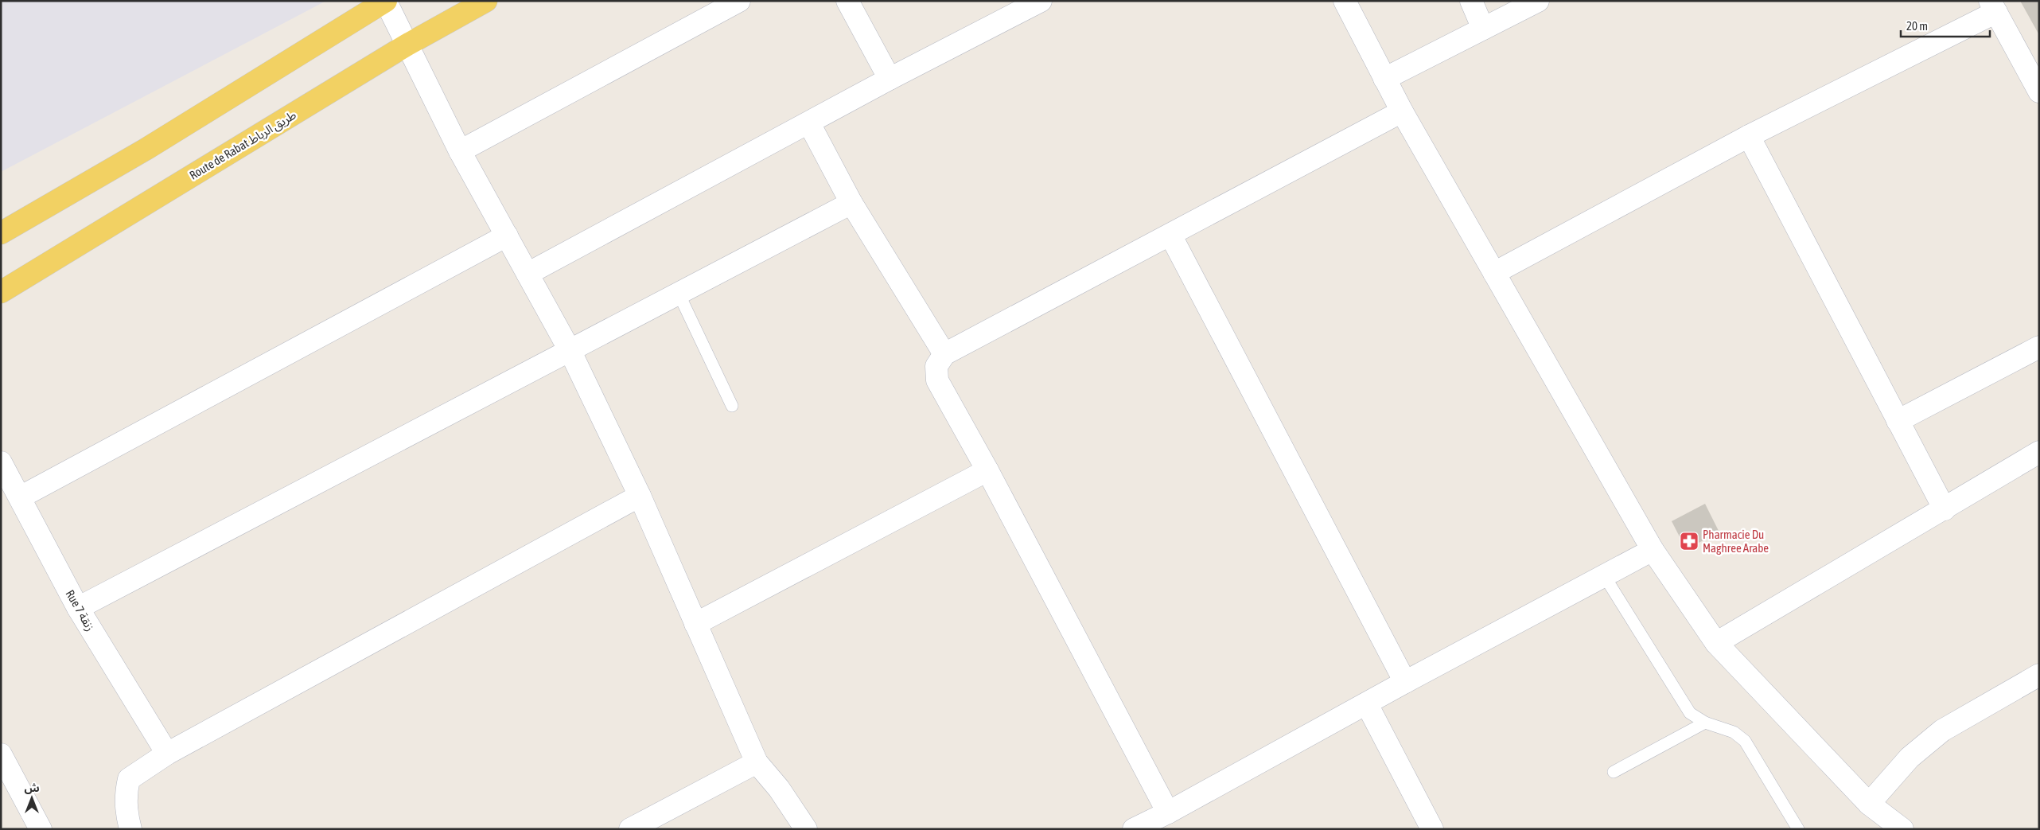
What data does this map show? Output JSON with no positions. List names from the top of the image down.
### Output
{
  "streets": {
    "main road": ["Route de Rabat طريق الرباط"],
    "street": ["Rue 7 زنقة"]
  },
  "places": {
    "pharmacy": ["Pharmacie Du Maghree Arabe"]
  },
  "scale_bar": "20 m",
  "north": "top"
}
